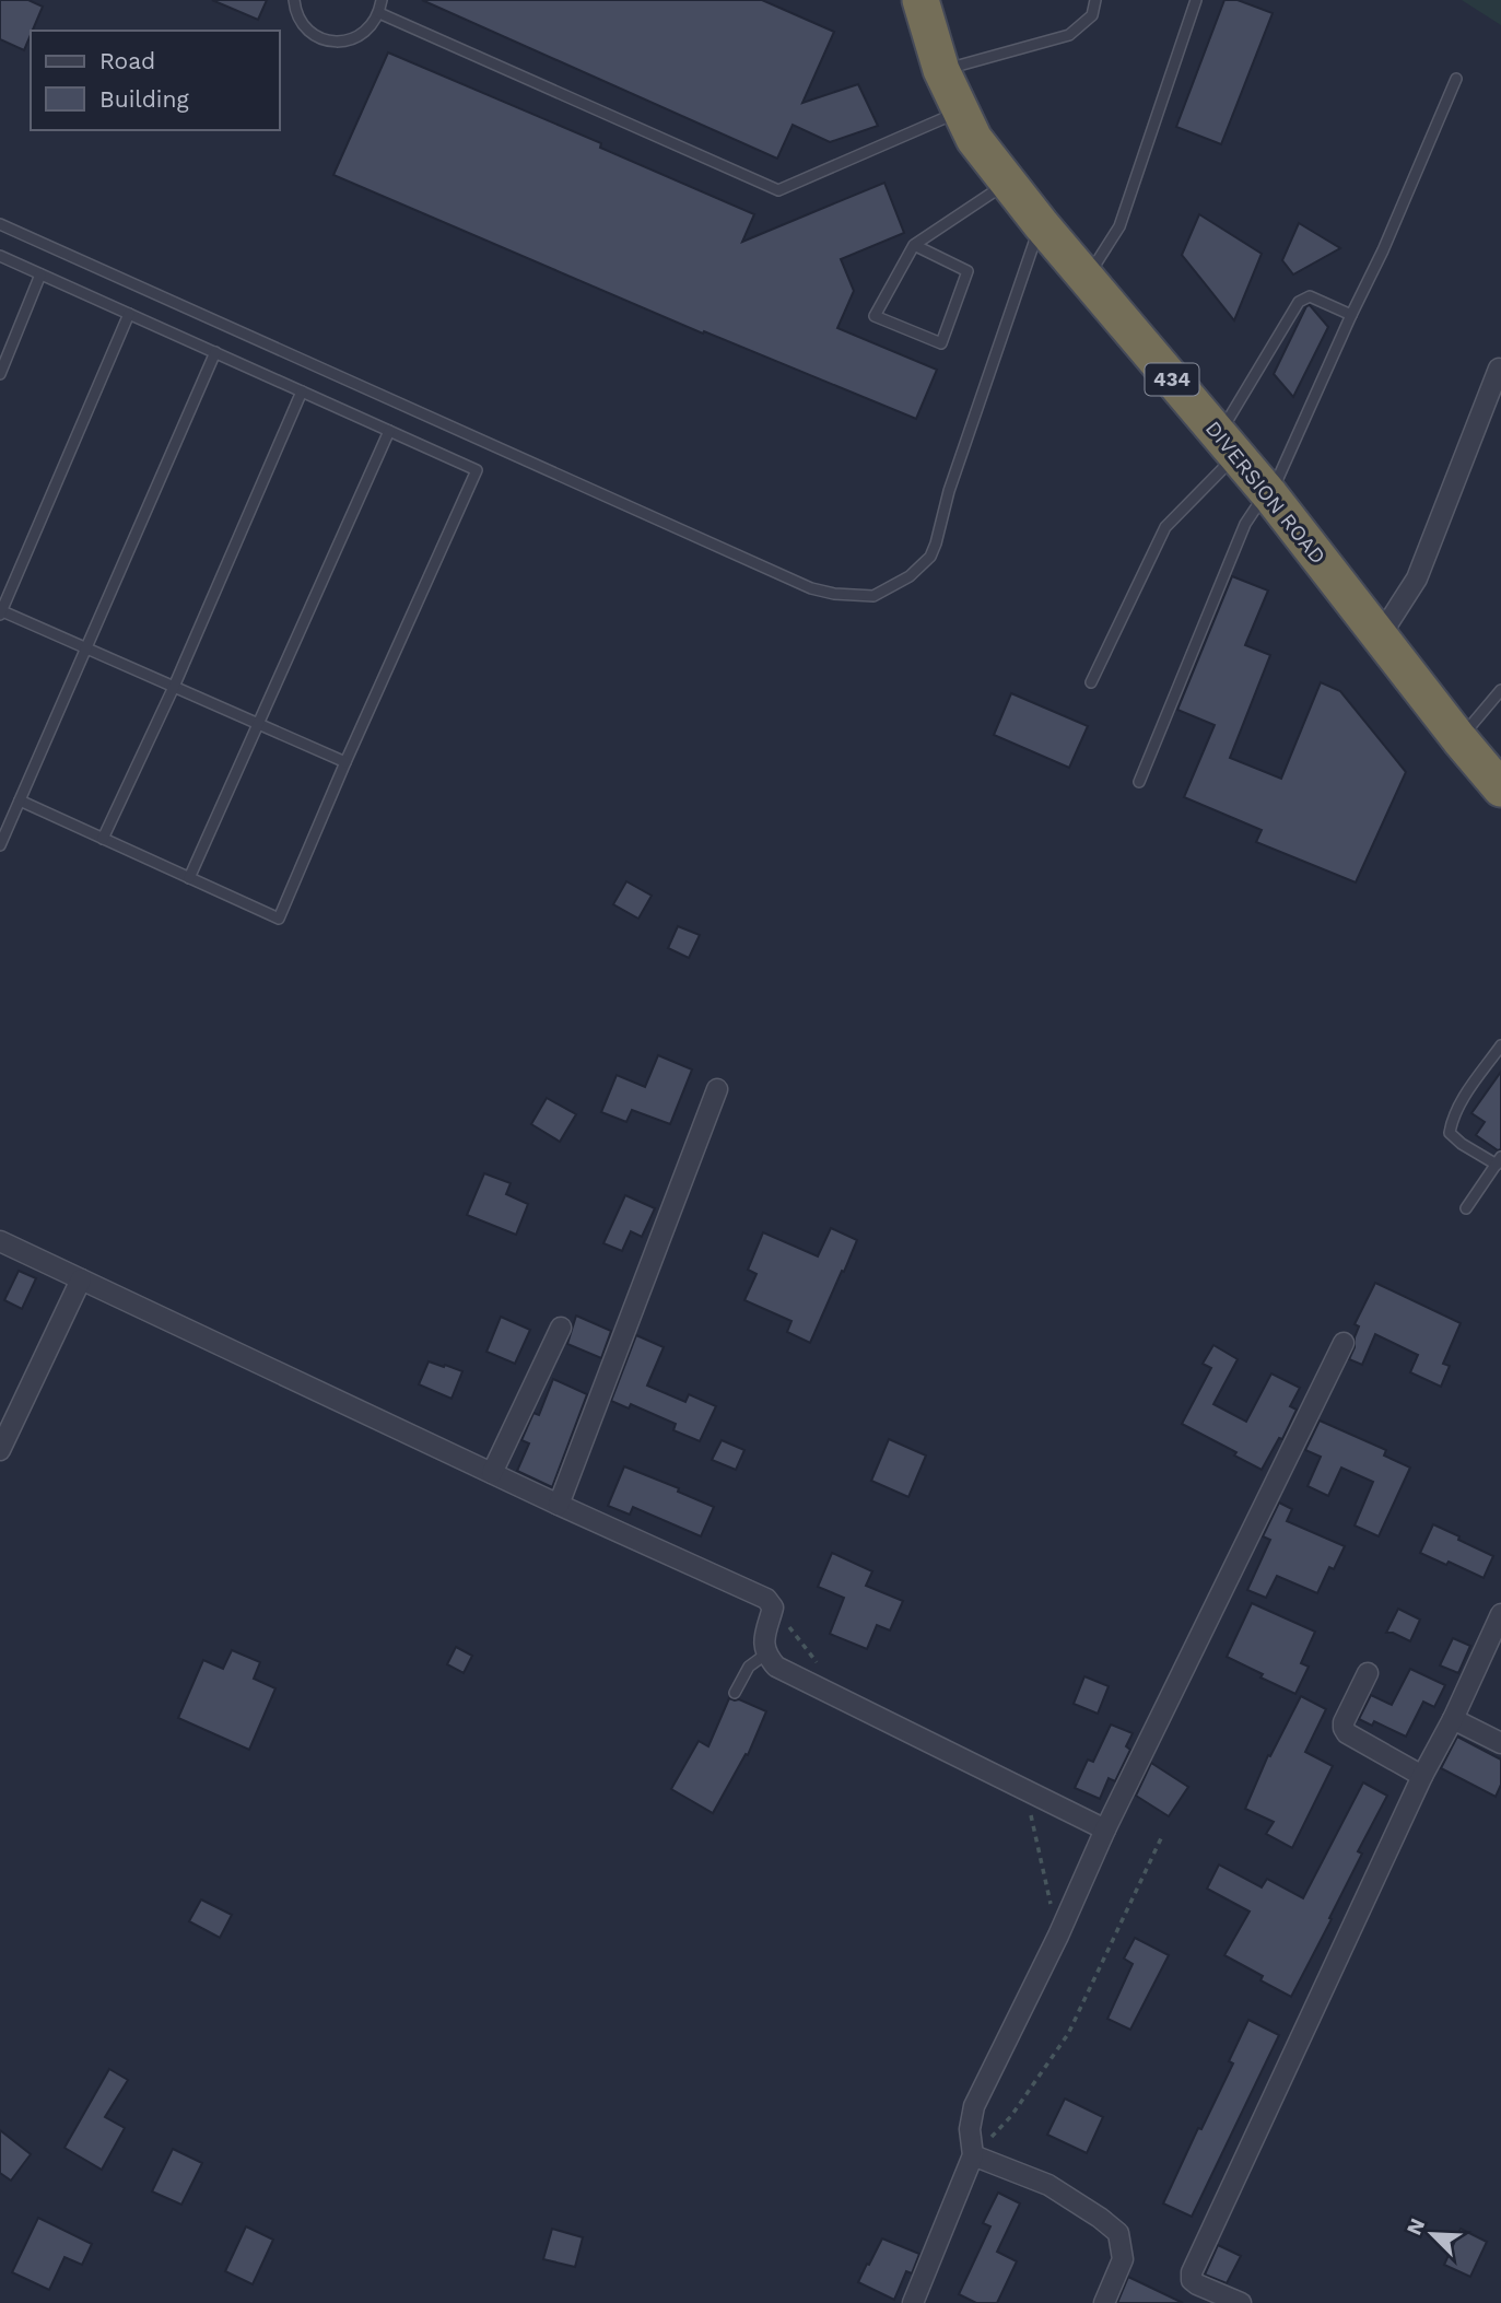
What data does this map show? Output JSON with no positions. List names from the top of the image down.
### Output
{
  "streets": {
    "highway": ["434", "DIVERSION ROAD"]
  },
  "legend": ["Road", "Building"],
  "north": "top left"
}
